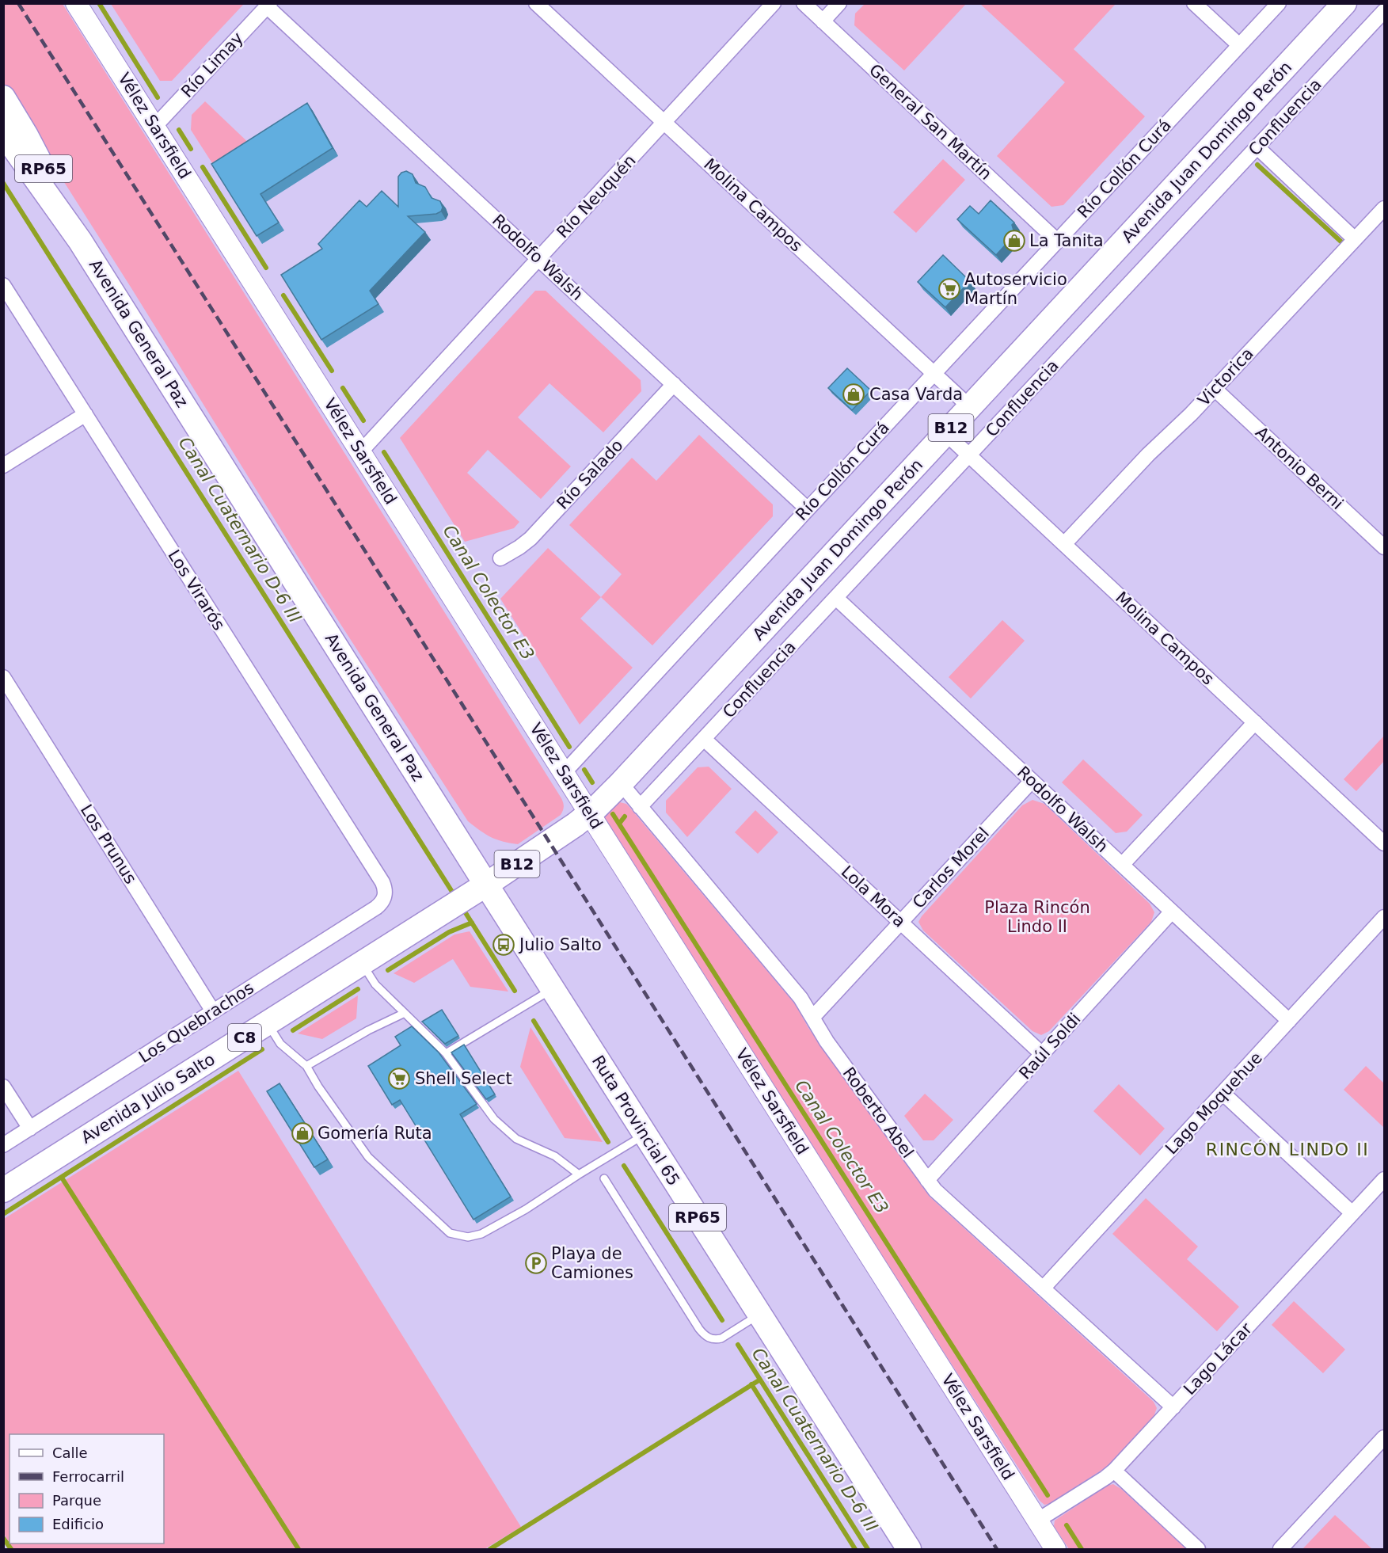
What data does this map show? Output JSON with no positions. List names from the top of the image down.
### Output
{
  "streets": {
    "main road": [
      "Avenida Juan Domingo Perón",
      "RP65",
      "Avenida General Paz",
      "B12",
      "C8",
      "Avenida Julio Salto",
      "Ruta Provincial 65"
    ],
    "street": [
      "Río Limay",
      "Confluencia",
      "General San Martín",
      "Vélez Sarsfield",
      "Río Collón Curá",
      "Río Neuquén",
      "Molina Campos",
      "Rodolfo Walsh",
      "Victorica",
      "Antonio Berni",
      "Río Salado",
      "Los Virarós",
      "Los Prunus",
      "Carlos Morel",
      "Lola Mora",
      "Los Quebrachos",
      "Raúl Soldi",
      "Lago Moquehue",
      "Roberto Abel",
      "Lago Lácar"
    ]
  },
  "crossings": [
    ["Río Limay", "Vélez Sarsfield"],
    ["Río Limay", "Rodolfo Walsh"],
    ["Confluencia", "Molina Campos"],
    ["Confluencia", "Rodolfo Walsh"],
    ["Confluencia", "Lola Mora"],
    ["Confluencia", "Roberto Abel"],
    ["General San Martín", "Río Collón Curá"],
    ["Vélez Sarsfield", "Avenida Juan Domingo Perón"],
    ["Vélez Sarsfield", "Río Collón Curá"],
    ["Vélez Sarsfield", "Río Neuquén"],
    ["Vélez Sarsfield", "Lago Lácar"],
    ["Avenida Juan Domingo Perón", "Molina Campos"],
    ["Avenida Juan Domingo Perón", "Avenida General Paz"],
    ["Avenida Juan Domingo Perón", "Avenida Julio Salto"],
    ["Avenida Juan Domingo Perón", "Roberto Abel"],
    ["Avenida Juan Domingo Perón", "Ruta Provincial 65"],
    ["Río Collón Curá", "Molina Campos"],
    ["Río Collón Curá", "Rodolfo Walsh"],
    ["Río Neuquén", "Molina Campos"],
    ["Río Neuquén", "Rodolfo Walsh"],
    ["Molina Campos", "Victorica"],
    ["Rodolfo Walsh", "Río Salado"],
    ["Rodolfo Walsh", "Carlos Morel"],
    ["Rodolfo Walsh", "Raúl Soldi"],
    ["Rodolfo Walsh", "Lago Moquehue"],
    ["Avenida General Paz", "Avenida Julio Salto"],
    ["Avenida General Paz", "Ruta Provincial 65"],
    ["Victorica", "Antonio Berni"],
    ["Los Virarós", "Los Quebrachos"],
    ["Los Prunus", "Los Quebrachos"],
    ["Carlos Morel", "Lola Mora"],
    ["Carlos Morel", "Roberto Abel"],
    ["Lola Mora", "Raúl Soldi"],
    ["Raúl Soldi", "Roberto Abel"],
    ["Avenida Julio Salto", "Ruta Provincial 65"],
    ["Lago Moquehue", "Roberto Abel"],
    ["Roberto Abel", "Lago Lácar"]
  ],
  "districts": ["RINCÓN LINDO II"],
  "water": ["Canal Cuaternario D-6 III", "Canal Colector E3"],
  "parks": ["Plaza Rincón Lindo II"],
  "places": {
    "shop": ["La Tanita", "Casa Varda", "Gomería Ruta"],
    "supermarket": ["Autoservicio Martín", "Shell Select"],
    "bus stop": ["Julio Salto"],
    "parking": ["Playa de Camiones"]
  },
  "legend": [
    "Calle",
    "Ferrocarril",
    "Parque",
    "Edificio"
  ]
}
